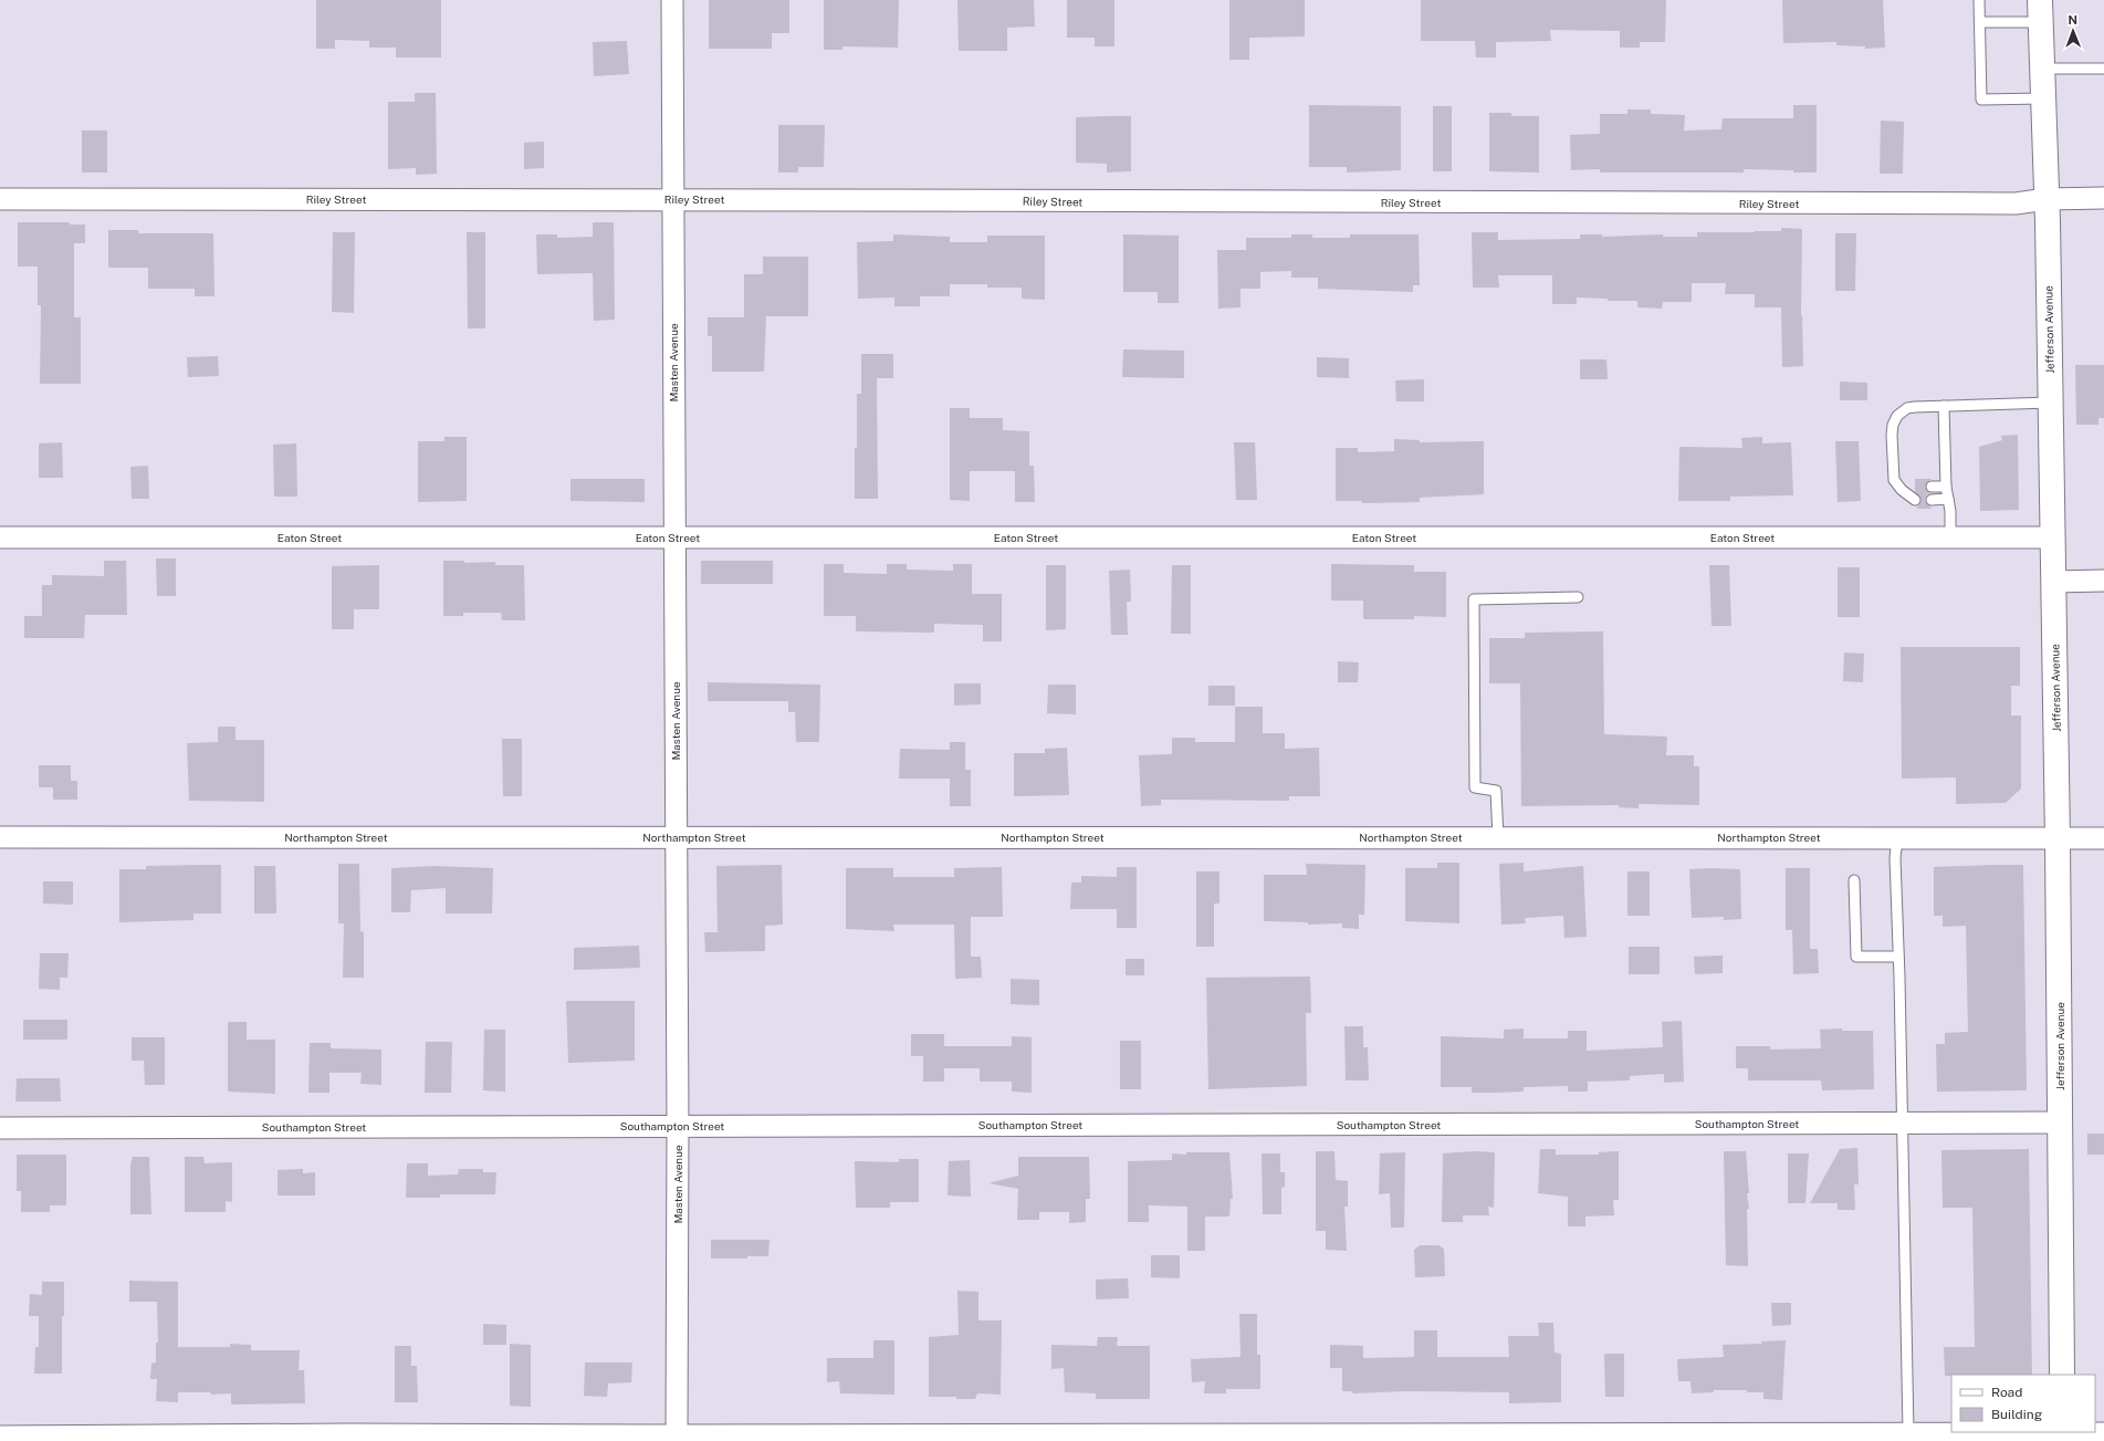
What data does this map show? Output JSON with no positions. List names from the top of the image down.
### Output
{
  "streets": {
    "street": [
      "Riley Street",
      "Jefferson Avenue",
      "Masten Avenue",
      "Eaton Street",
      "Northampton Street",
      "Southampton Street"
    ]
  },
  "crossings": [
    ["Riley Street", "Jefferson Avenue"],
    ["Riley Street", "Masten Avenue"],
    ["Jefferson Avenue", "Eaton Street"],
    ["Jefferson Avenue", "Northampton Street"],
    ["Jefferson Avenue", "Southampton Street"],
    ["Masten Avenue", "Eaton Street"],
    ["Masten Avenue", "Northampton Street"],
    ["Masten Avenue", "Southampton Street"]
  ],
  "legend": ["Road", "Building"],
  "north": "top"
}
